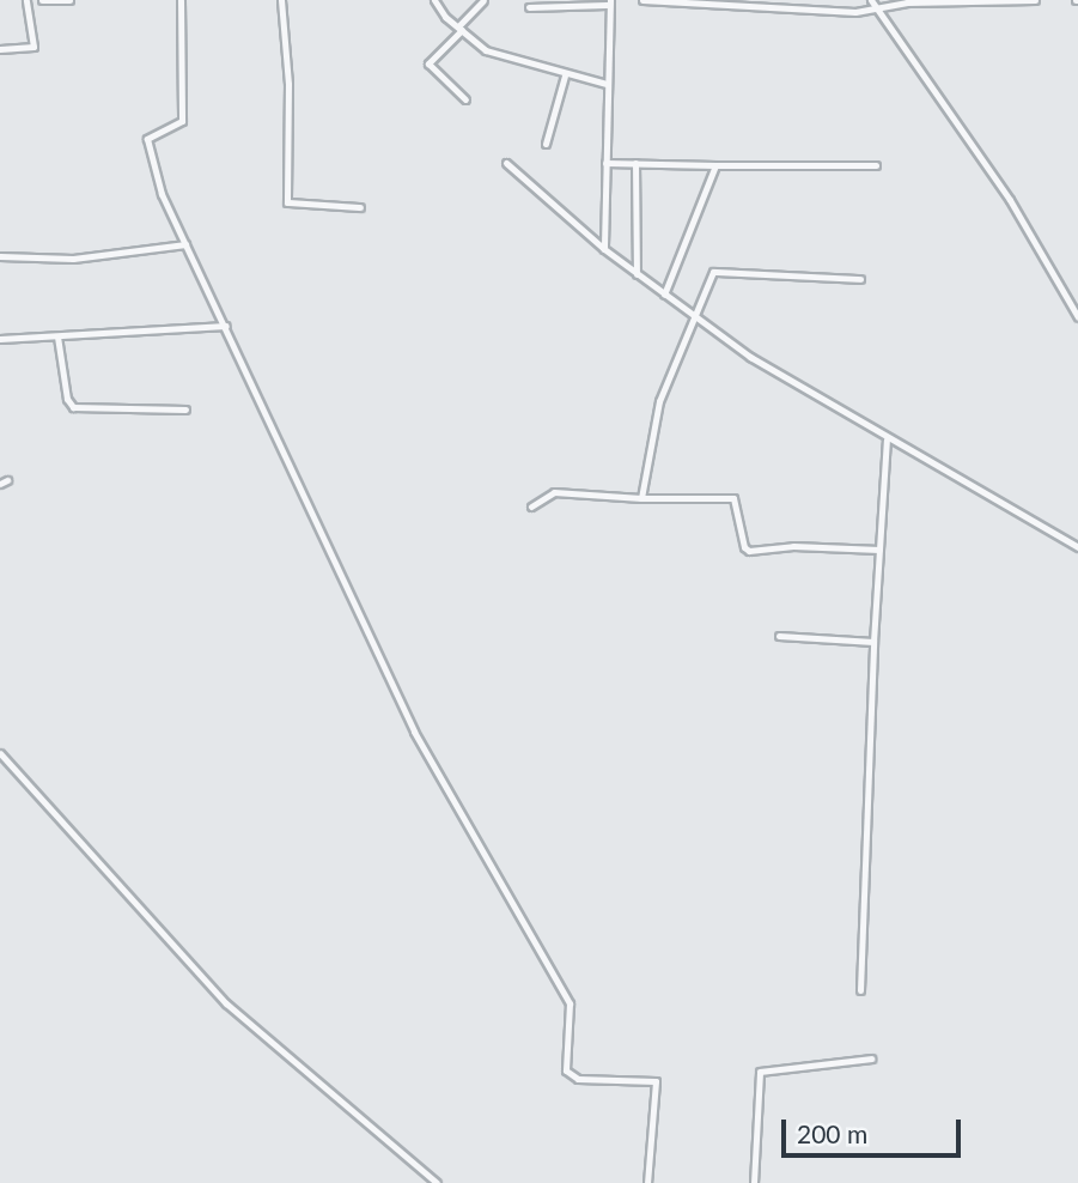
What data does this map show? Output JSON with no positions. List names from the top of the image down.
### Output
{
  "scale_bar": "200 m"
}
